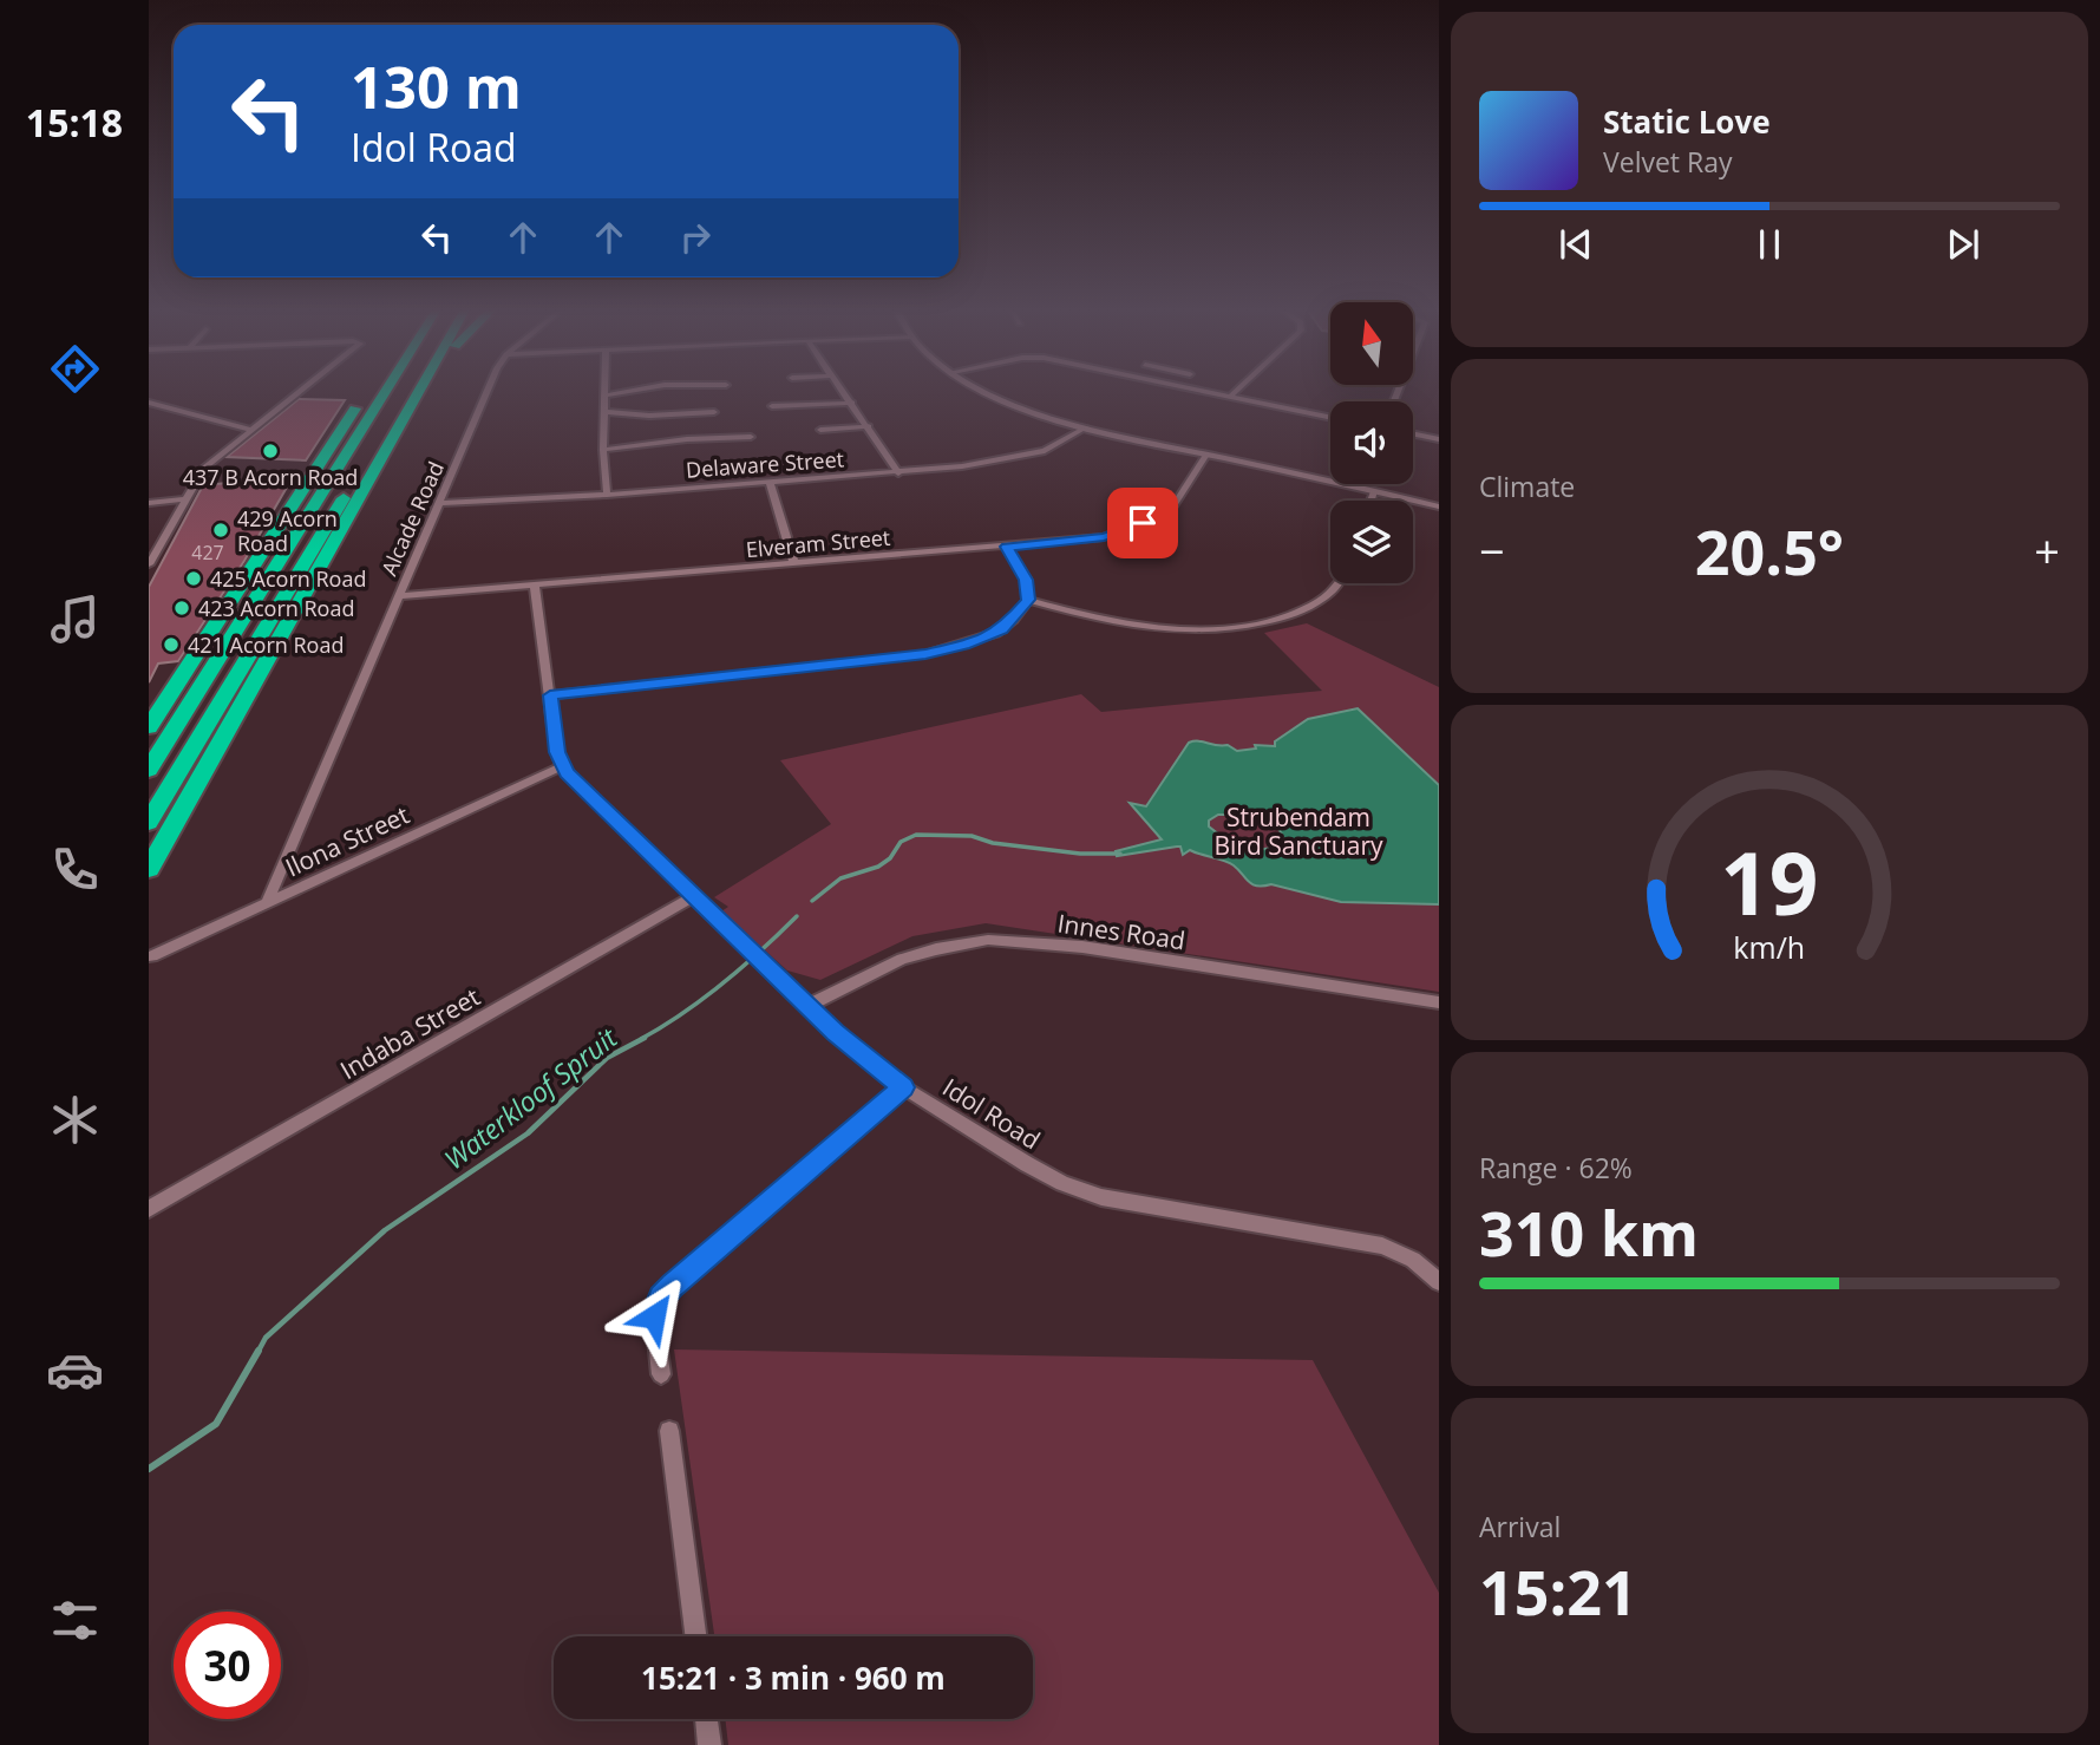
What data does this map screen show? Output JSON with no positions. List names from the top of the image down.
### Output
{
  "streets": {
    "street": [
      "Delaware Street",
      "Alcade Road",
      "Elveram Street",
      "Ilona Street",
      "Innes Road",
      "Indaba Street",
      "Idol Road"
    ]
  },
  "crossings": [
    ["Delaware Street", "Alcade Road"],
    ["Alcade Road", "Elveram Street"],
    ["Alcade Road", "Ilona Street"],
    ["Ilona Street", "Idol Road"],
    ["Innes Road", "Idol Road"],
    ["Indaba Street", "Idol Road"]
  ],
  "water": ["Waterkloof Spruit"],
  "parks": ["Strubendam Bird Sanctuary"],
  "places": [
    "437 B Acorn Road",
    "429 Acorn Road",
    "425 Acorn Road",
    "423 Acorn Road",
    "421 Acorn Road"
  ],
  "house_numbers": ["427"],
  "north": "top",
  "page": {
    "tabs": "15:18",
    "turn": ["130 m", "Idol Road"],
    "song": ["Static Love", "Velvet Ray"],
    "tile": [
      "Climate",
      ["Range · 62%", "310 km"],
      ["Arrival", "15:21"]
    ],
    "heat": ["−", "20.5°", "+"],
    "limit": "30",
    "trip": "15:21 · 3 min · 960 m",
    "gauge": ["19", "km/h"]
  }
}
